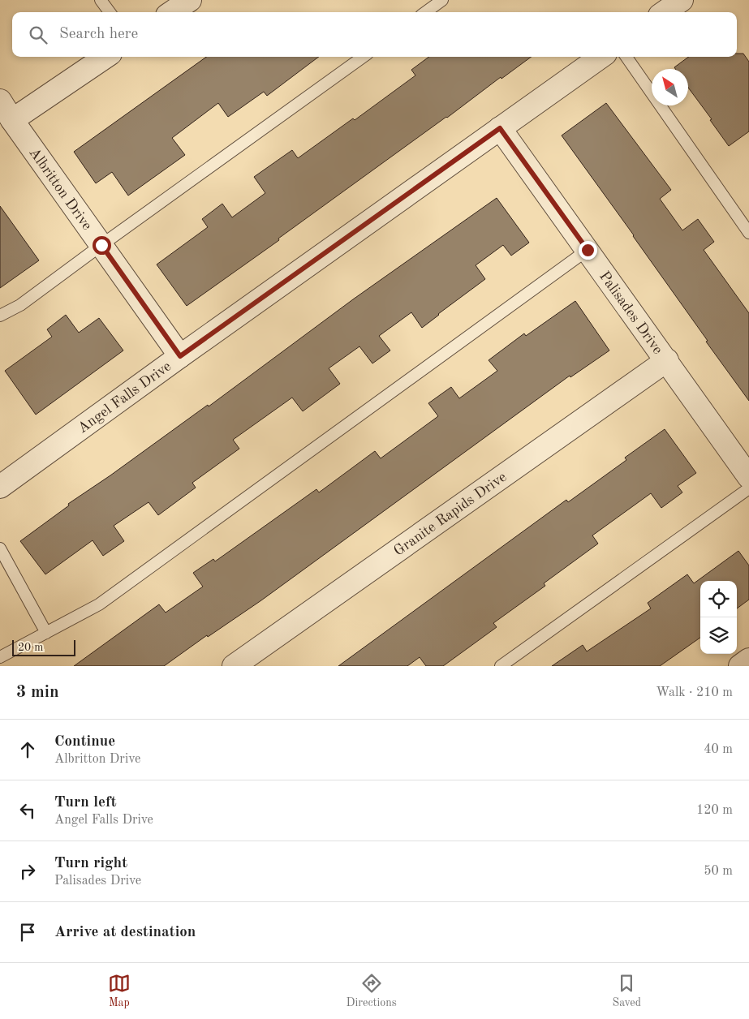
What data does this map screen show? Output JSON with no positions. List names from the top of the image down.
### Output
{
  "streets": {
    "street": [
      "Albritton Drive",
      "Palisades Drive",
      "Angel Falls Drive",
      "Granite Rapids Drive"
    ]
  },
  "crossings": [
    ["Albritton Drive", "Angel Falls Drive"],
    ["Palisades Drive", "Angel Falls Drive"],
    ["Palisades Drive", "Granite Rapids Drive"]
  ],
  "scale_bar": "20 m",
  "north": "top left",
  "page": {
    "search": "Search here",
    "scale": "20 m",
    "heading": ["3 min", "Walk · 210 m"],
    "list": [
      ["Continue", "Albritton Drive", "40 m"],
      ["Turn left", "Angel Falls Drive", "120 m"],
      ["Turn right", "Palisades Drive", "50 m"],
      "Arrive at destination"
    ],
    "nav": ["Map", "Directions", "Saved"]
  }
}
